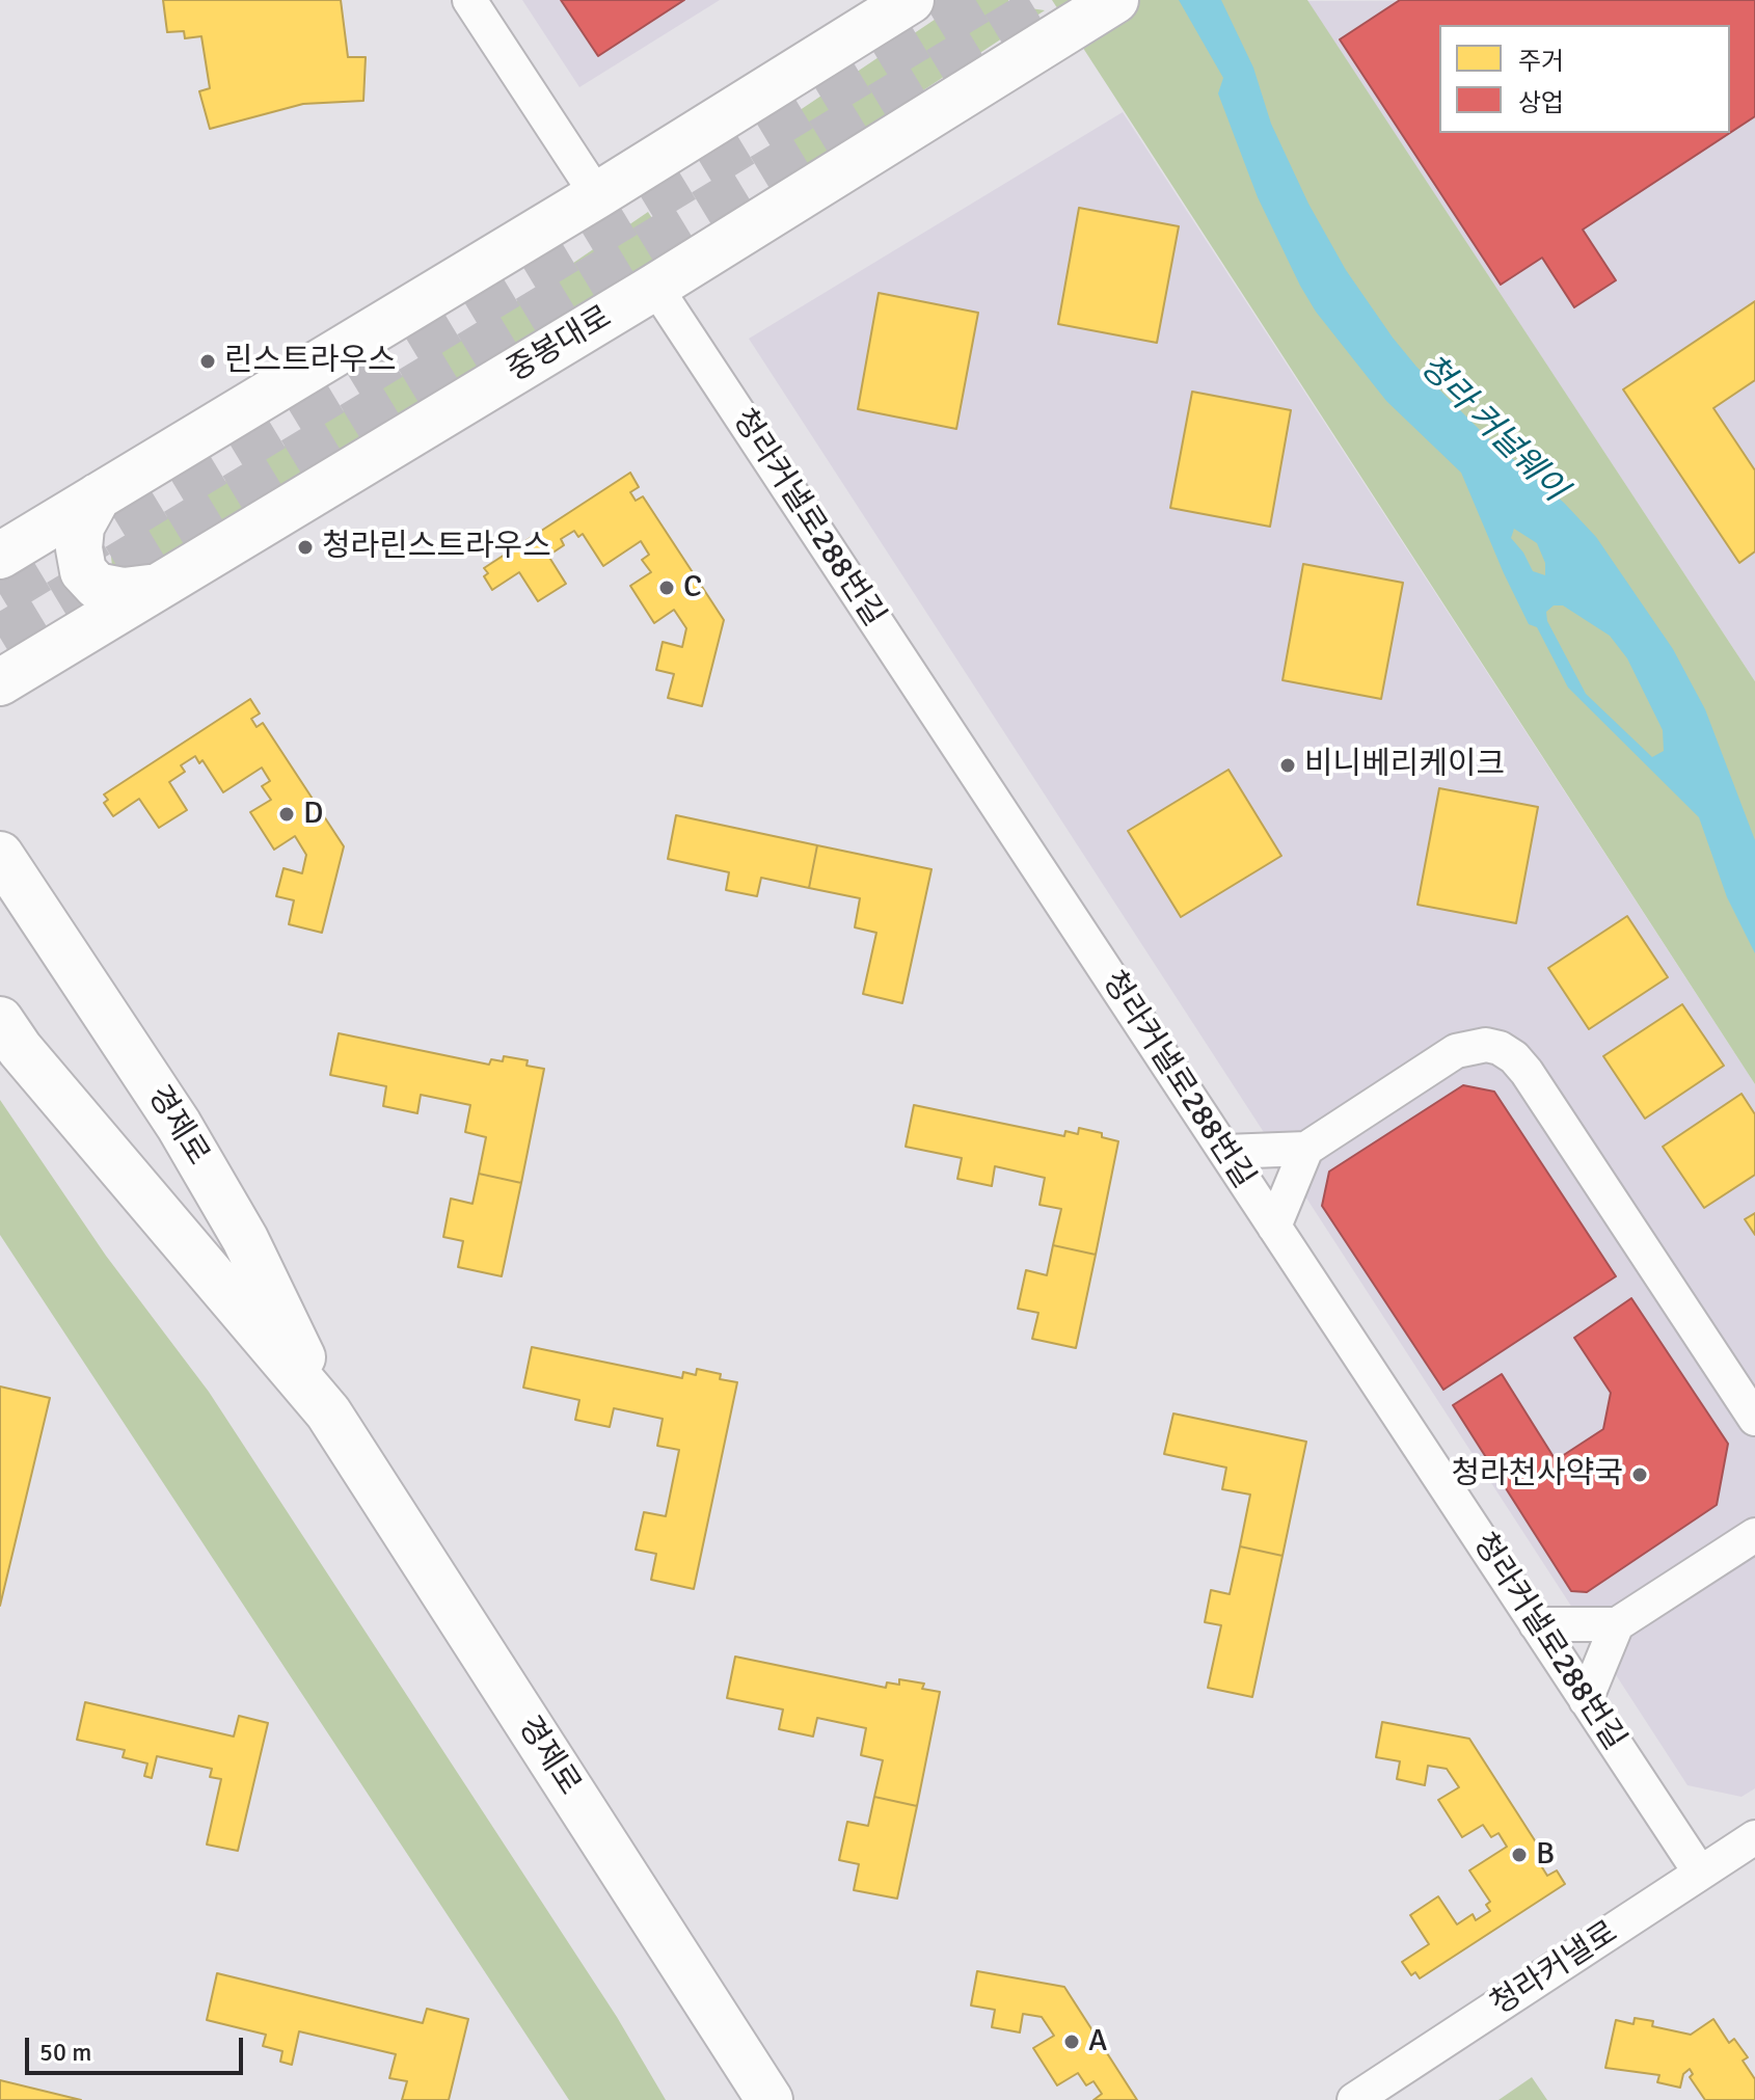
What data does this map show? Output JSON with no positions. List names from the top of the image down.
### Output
{
  "streets": {
    "main road": ["중봉대로", "경제로"],
    "street": ["청라커낼로288번길", "청라커낼로"]
  },
  "crossings": [
    ["중봉대로", "청라커낼로288번길"],
    ["청라커낼로288번길", "청라커낼로"]
  ],
  "water": ["청라 커널웨이"],
  "places": [
    "린스트라우스",
    "청라린스트라우스",
    "C",
    "비니베리케이크",
    "D",
    "청라천사약국",
    "B",
    "A"
  ],
  "legend": ["주거", "상업"],
  "scale_bar": "50 m"
}
